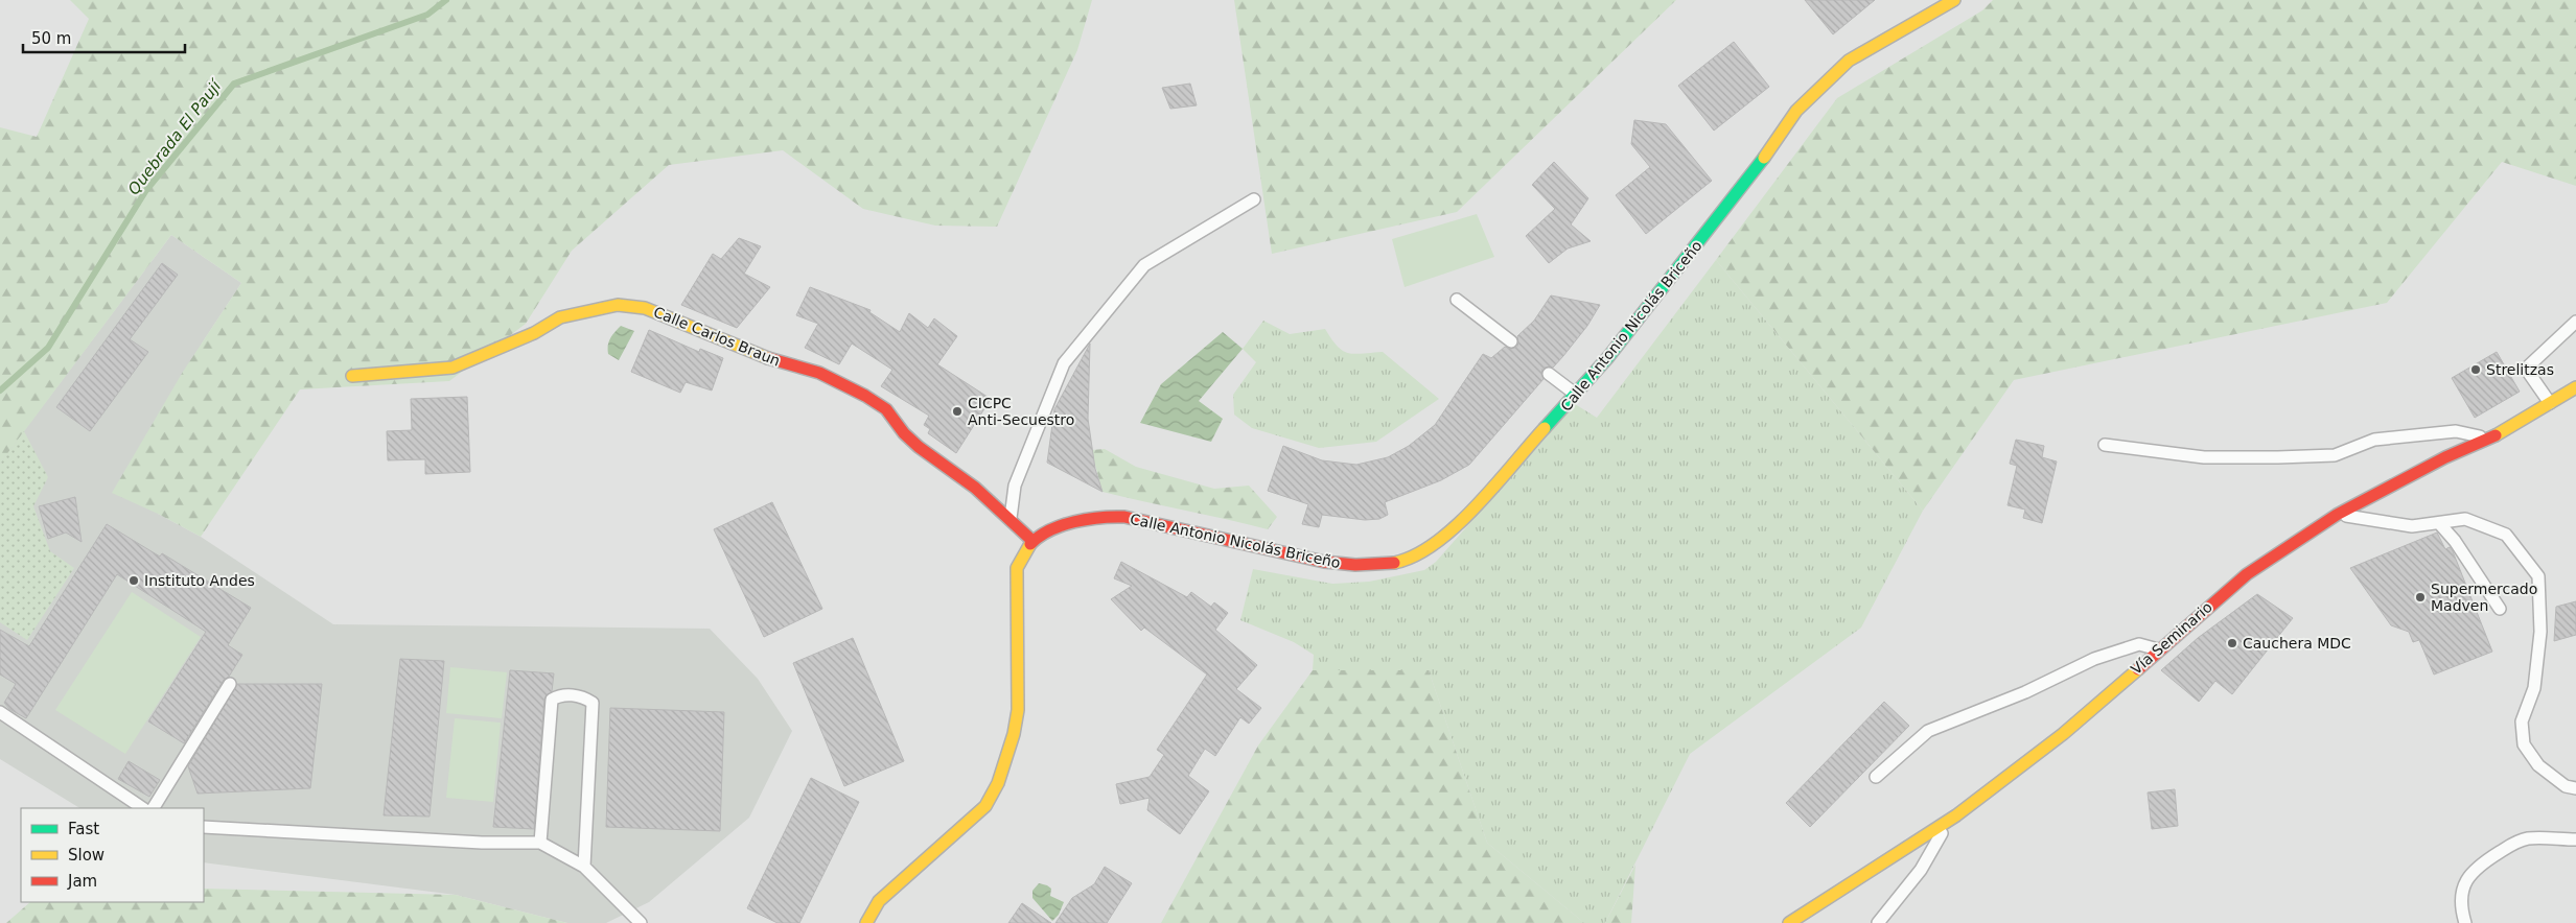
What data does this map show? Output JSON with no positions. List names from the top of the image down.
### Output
{
  "streets": {
    "street": ["Calle Antonio Nicolás Briceño", "Calle Carlos Braun", "Vía Seminario"]
  },
  "crossings": [
    ["Calle Antonio Nicolás Briceño", "Calle Carlos Braun"]
  ],
  "water": ["Quebrada El Paují"],
  "places": [
    "Strelitzas",
    "CICPC Anti-Secuestro",
    "Instituto Andes",
    "Supermercado Madven",
    "Cauchera MDC"
  ],
  "legend": ["Fast", "Slow", "Jam"],
  "scale_bar": "50 m"
}
